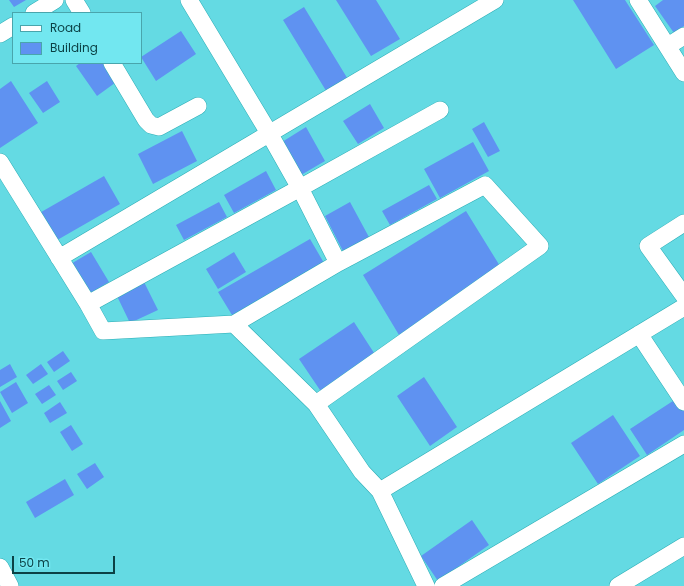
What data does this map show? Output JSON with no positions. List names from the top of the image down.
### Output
{
  "legend": ["Road", "Building"],
  "scale_bar": "50 m"
}
